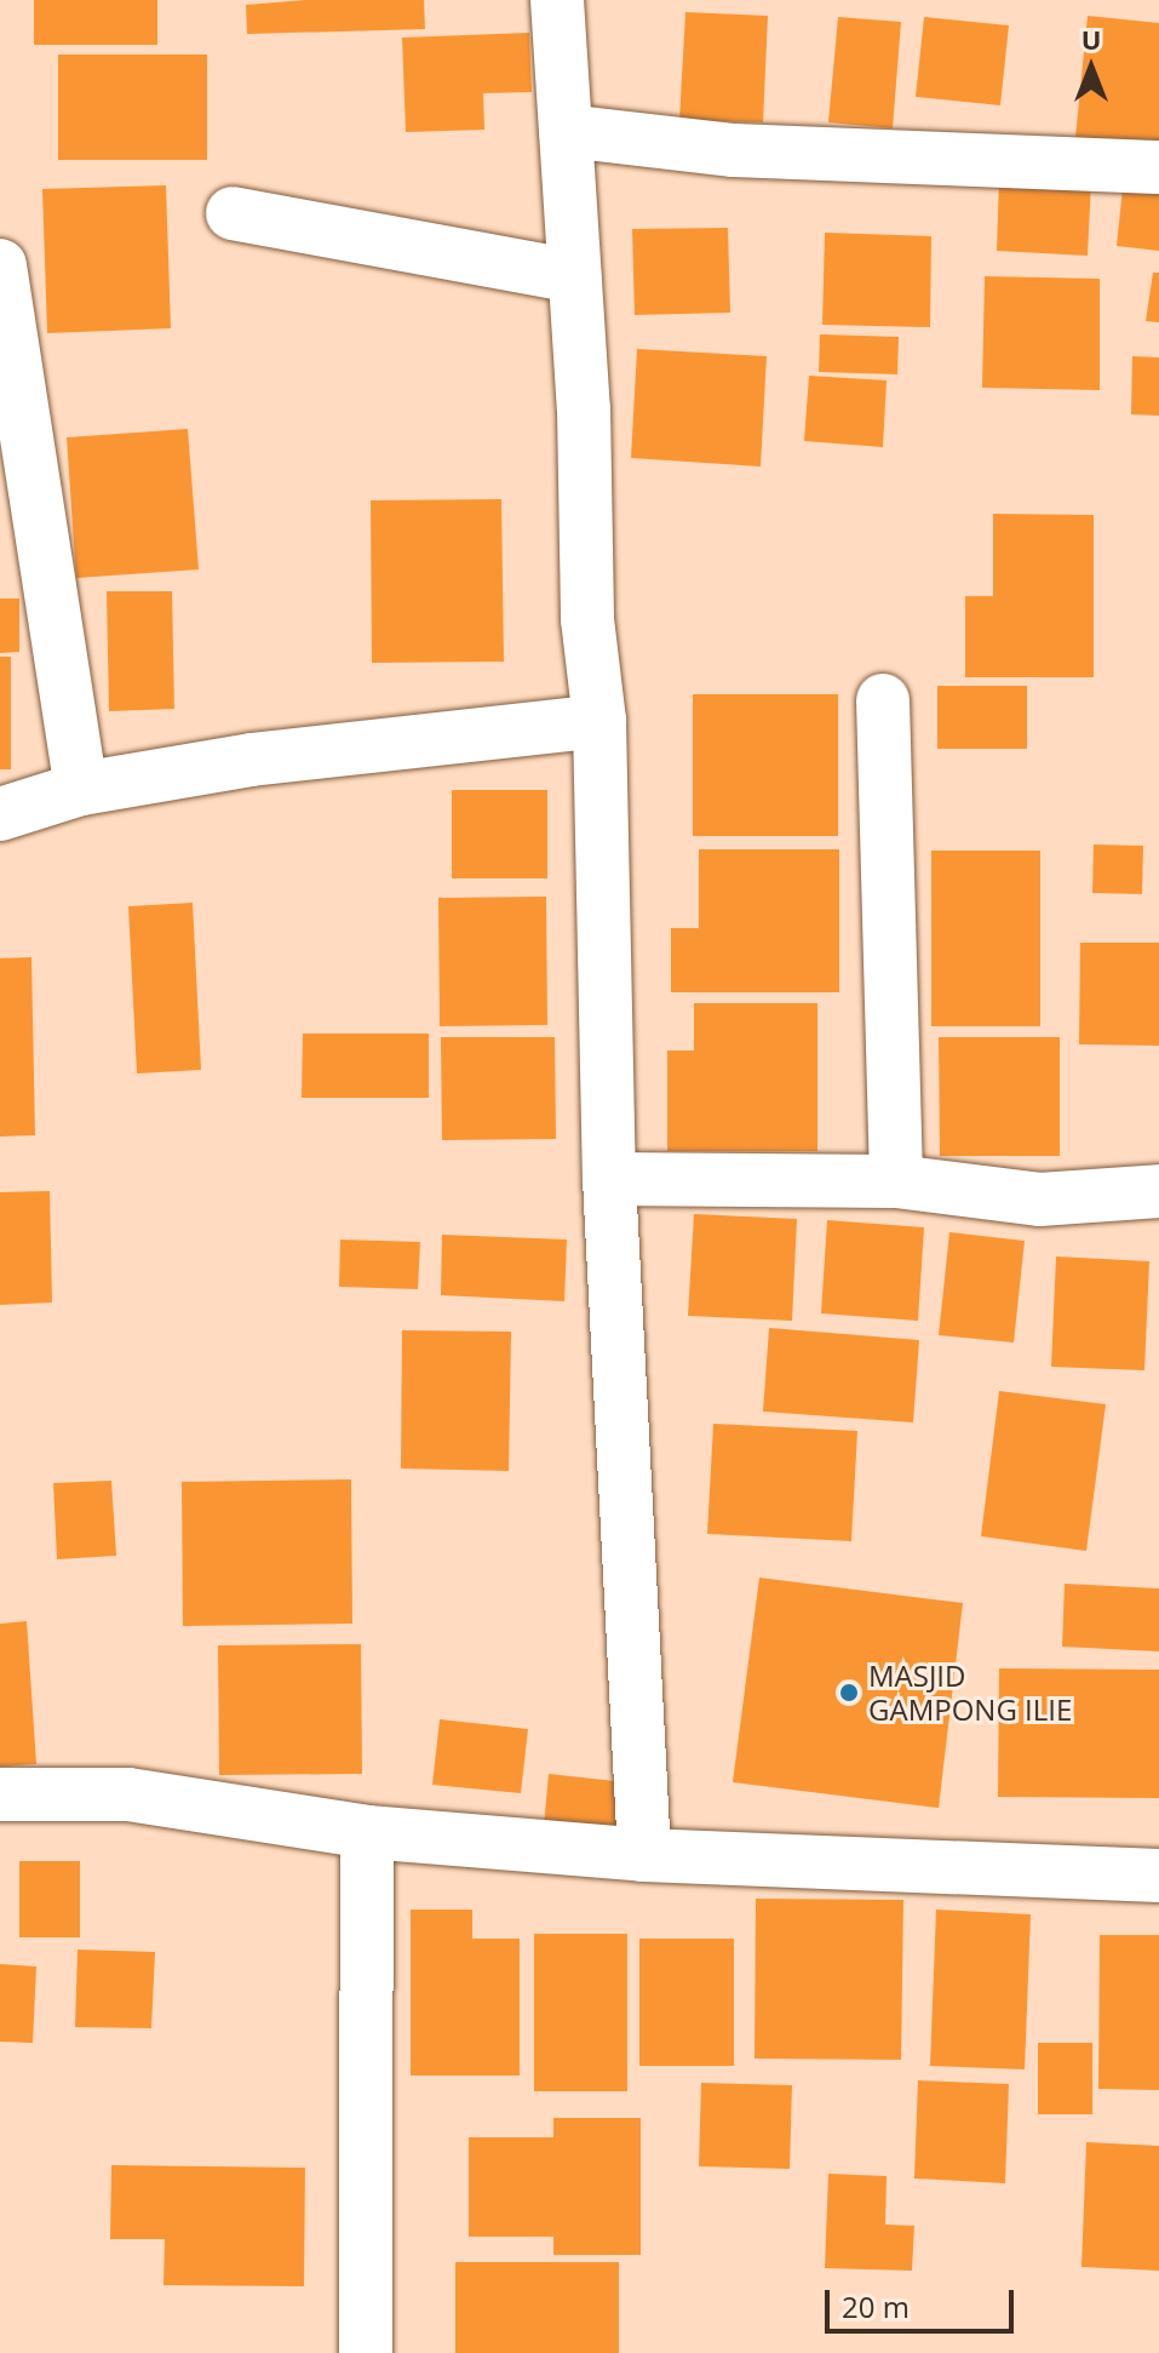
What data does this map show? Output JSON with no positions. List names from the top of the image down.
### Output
{
  "places": ["MASJID GAMPONG ILIE"],
  "scale_bar": "20 m",
  "north": "top"
}
